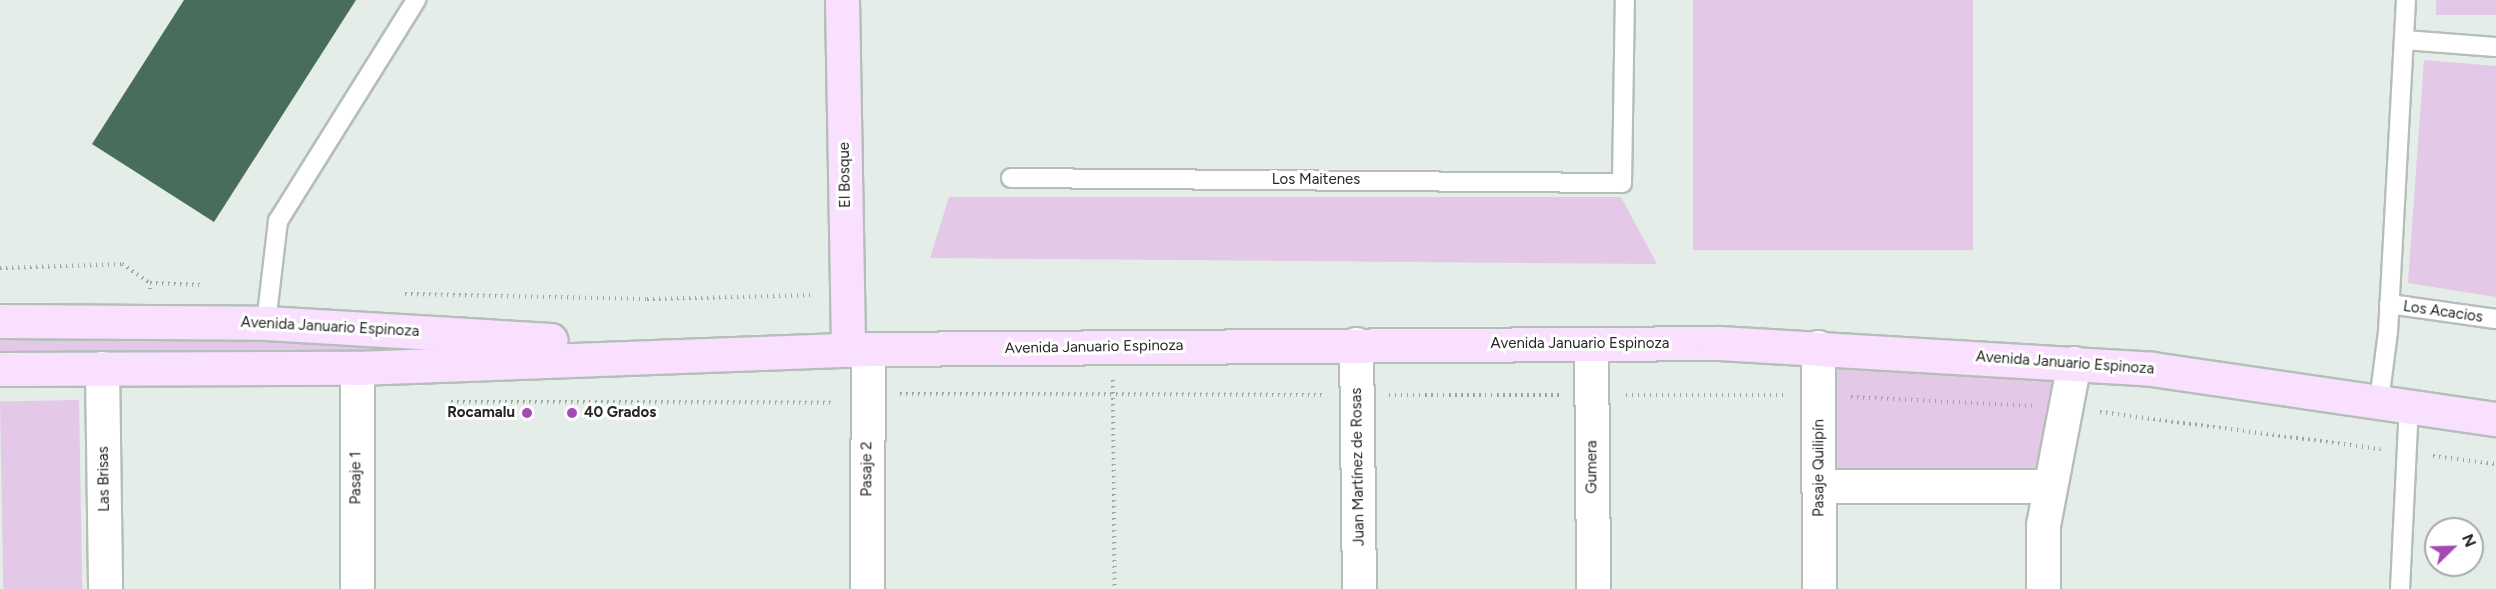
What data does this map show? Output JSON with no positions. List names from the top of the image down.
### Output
{
  "streets": {
    "main road": ["El Bosque", "Avenida Januario Espinoza"],
    "street": [
      "Juan Martínez de Rosas",
      "Gumera",
      "Pasaje Quilipín",
      "Pasaje 2",
      "Pasaje 1",
      "Las Brisas"
    ],
    "lane": ["Los Maitenes", "Los Acacios"]
  },
  "crossings": [
    ["El Bosque", "Avenida Januario Espinoza"],
    ["El Bosque", "Pasaje 2"],
    ["Avenida Januario Espinoza", "Juan Martínez de Rosas"],
    ["Avenida Januario Espinoza", "Gumera"],
    ["Avenida Januario Espinoza", "Pasaje Quilipín"],
    ["Avenida Januario Espinoza", "Pasaje 2"],
    ["Avenida Januario Espinoza", "Pasaje 1"],
    ["Avenida Januario Espinoza", "Las Brisas"]
  ],
  "places": ["Rocamalu", "40 Grados"],
  "north": "top right"
}
